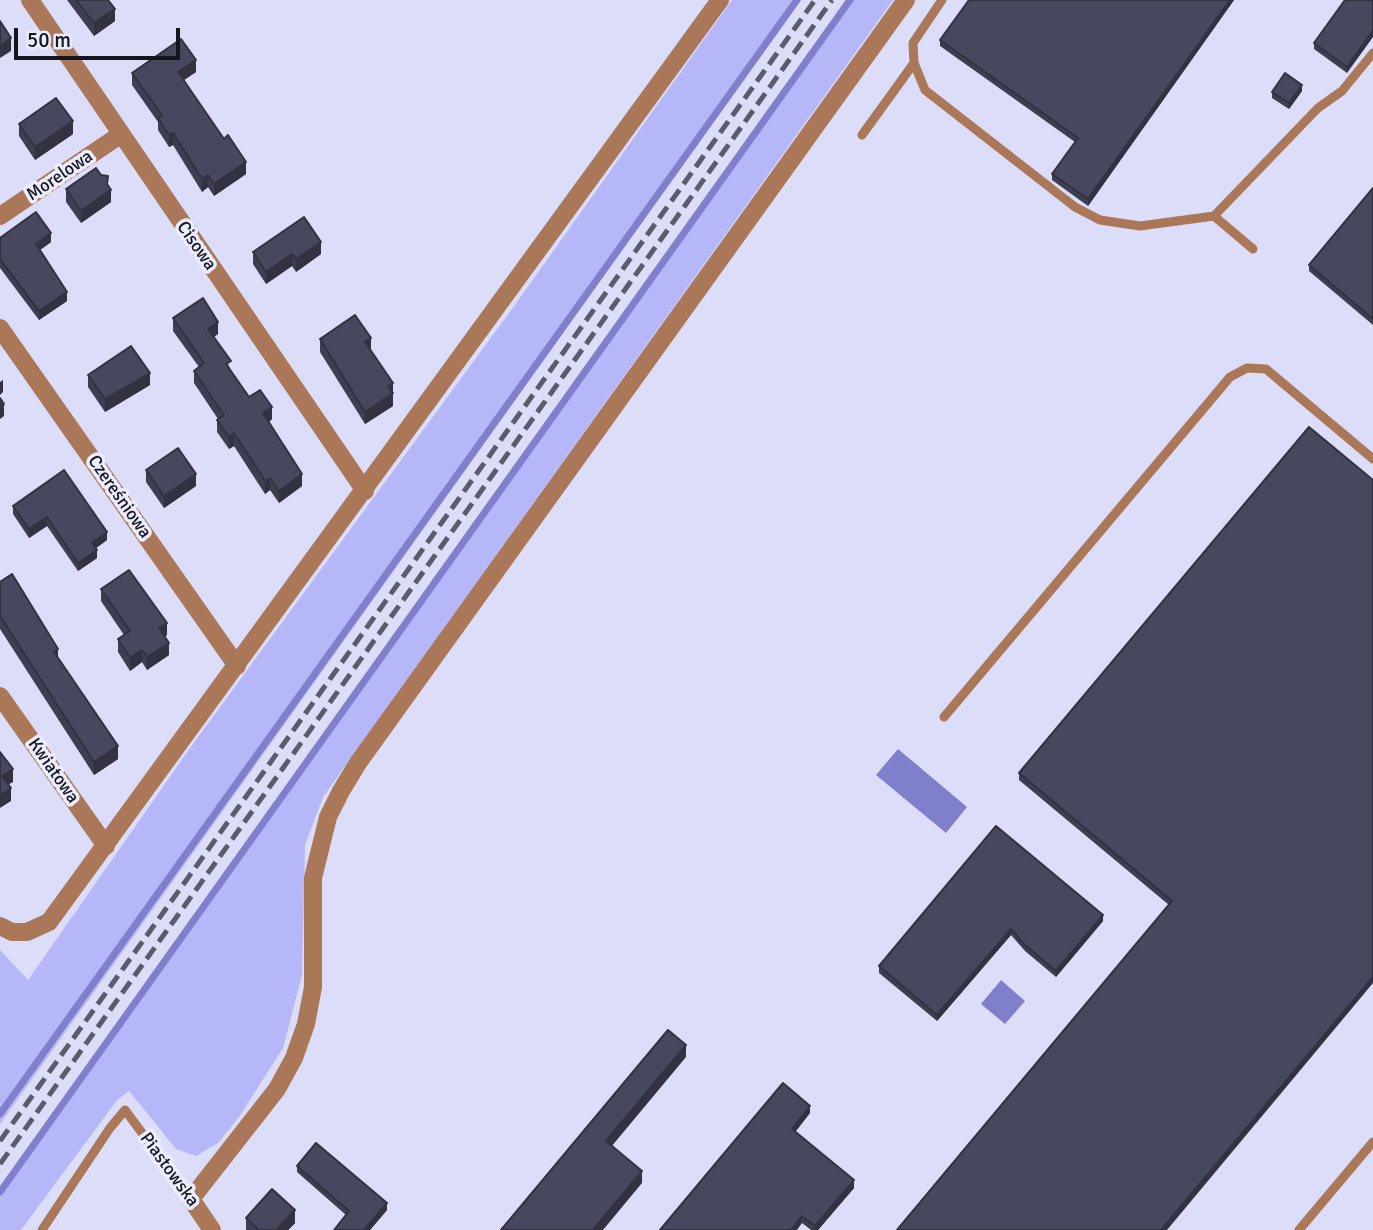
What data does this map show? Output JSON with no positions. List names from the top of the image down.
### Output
{
  "streets": {
    "street": [
      "Morelowa",
      "Cisowa",
      "Czereśniowa",
      "Kwiatowa",
      "Piastowska"
    ]
  },
  "crossings": [
    ["Morelowa", "Cisowa"]
  ],
  "scale_bar": "50 m"
}
